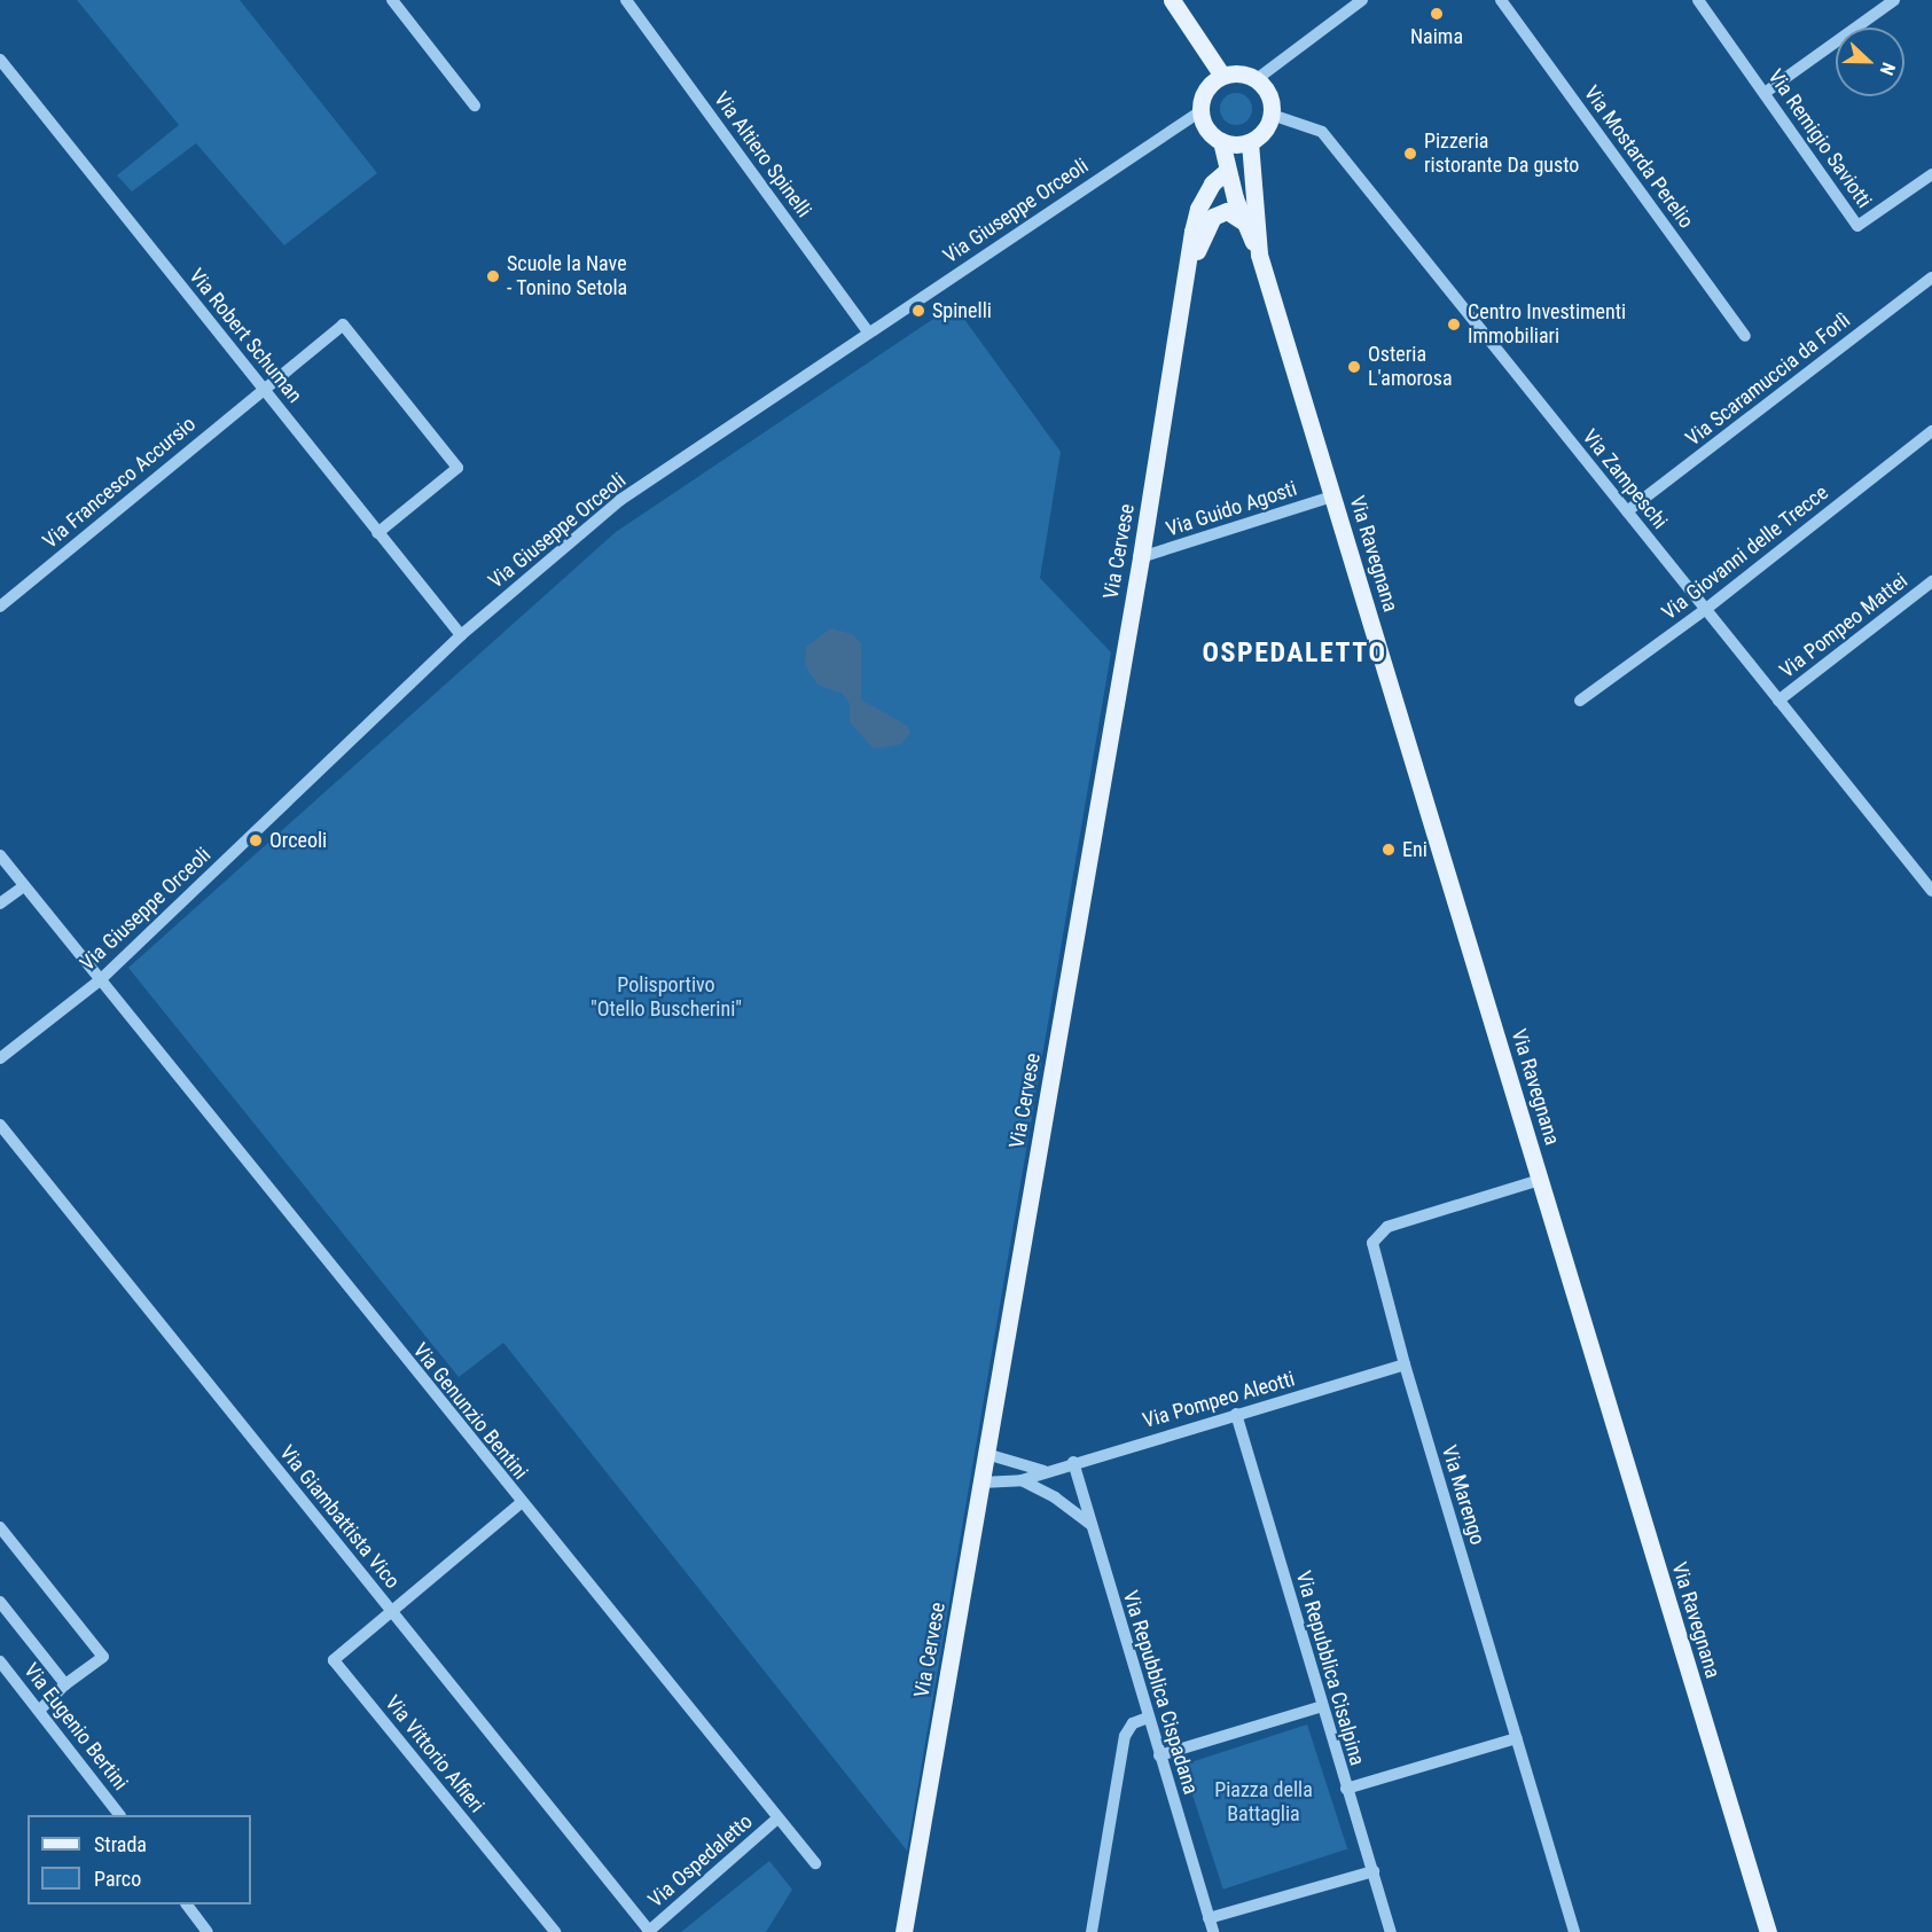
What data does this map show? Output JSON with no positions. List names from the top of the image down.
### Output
{
  "streets": {
    "main road": ["Via Cervese", "Via Ravegnana"],
    "street": [
      "Via Remigio Saviotti",
      "Via Altiero Spinelli",
      "Via Mostarda Perelio",
      "Via Giuseppe Orceoli",
      "Via Robert Schuman",
      "Via Scaramuccia da Forlì",
      "Via Zampeschi",
      "Via Francesco Accursio",
      "Via Guido Agosti",
      "Via Giovanni delle Trecce",
      "Via Pompeo Mattei",
      "Via Pompeo Aleotti",
      "Via Genunzio Bentini",
      "Via Marengo",
      "Via Giambattista Vico",
      "Via Repubblica Cisalpina",
      "Via Repubblica Cispadana",
      "Via Eugenio Bertini",
      "Via Vittorio Alfieri",
      "Via Ospedaletto"
    ]
  },
  "crossings": [
    ["Via Altiero Spinelli", "Via Giuseppe Orceoli"],
    ["Via Giuseppe Orceoli", "Via Robert Schuman"],
    ["Via Giuseppe Orceoli", "Via Zampeschi"],
    ["Via Giuseppe Orceoli", "Via Ravegnana"],
    ["Via Giuseppe Orceoli", "Via Genunzio Bentini"],
    ["Via Robert Schuman", "Via Francesco Accursio"],
    ["Via Scaramuccia da Forlì", "Via Zampeschi"],
    ["Via Zampeschi", "Via Giovanni delle Trecce"],
    ["Via Zampeschi", "Via Ravegnana"],
    ["Via Zampeschi", "Via Pompeo Mattei"],
    ["Via Guido Agosti", "Via Cervese"],
    ["Via Guido Agosti", "Via Ravegnana"],
    ["Via Cervese", "Via Ravegnana"],
    ["Via Ravegnana", "Via Marengo"],
    ["Via Pompeo Aleotti", "Via Marengo"],
    ["Via Pompeo Aleotti", "Via Repubblica Cisalpina"],
    ["Via Pompeo Aleotti", "Via Repubblica Cispadana"],
    ["Via Genunzio Bentini", "Via Ospedaletto"],
    ["Via Giambattista Vico", "Via Vittorio Alfieri"],
    ["Via Giambattista Vico", "Via Ospedaletto"]
  ],
  "districts": ["OSPEDALETTO"],
  "parks": ["Polisportivo \"Otello Buscherini\"", "Piazza della Battaglia"],
  "places": [
    "Naima",
    "Pizzeria ristorante Da gusto",
    "Scuole la Nave - Tonino Setola",
    "Spinelli",
    "Centro Investimenti Immobiliari",
    "Osteria L'amorosa",
    "Orceoli",
    "Eni"
  ],
  "legend": ["Strada", "Parco"],
  "north": "right"
}
